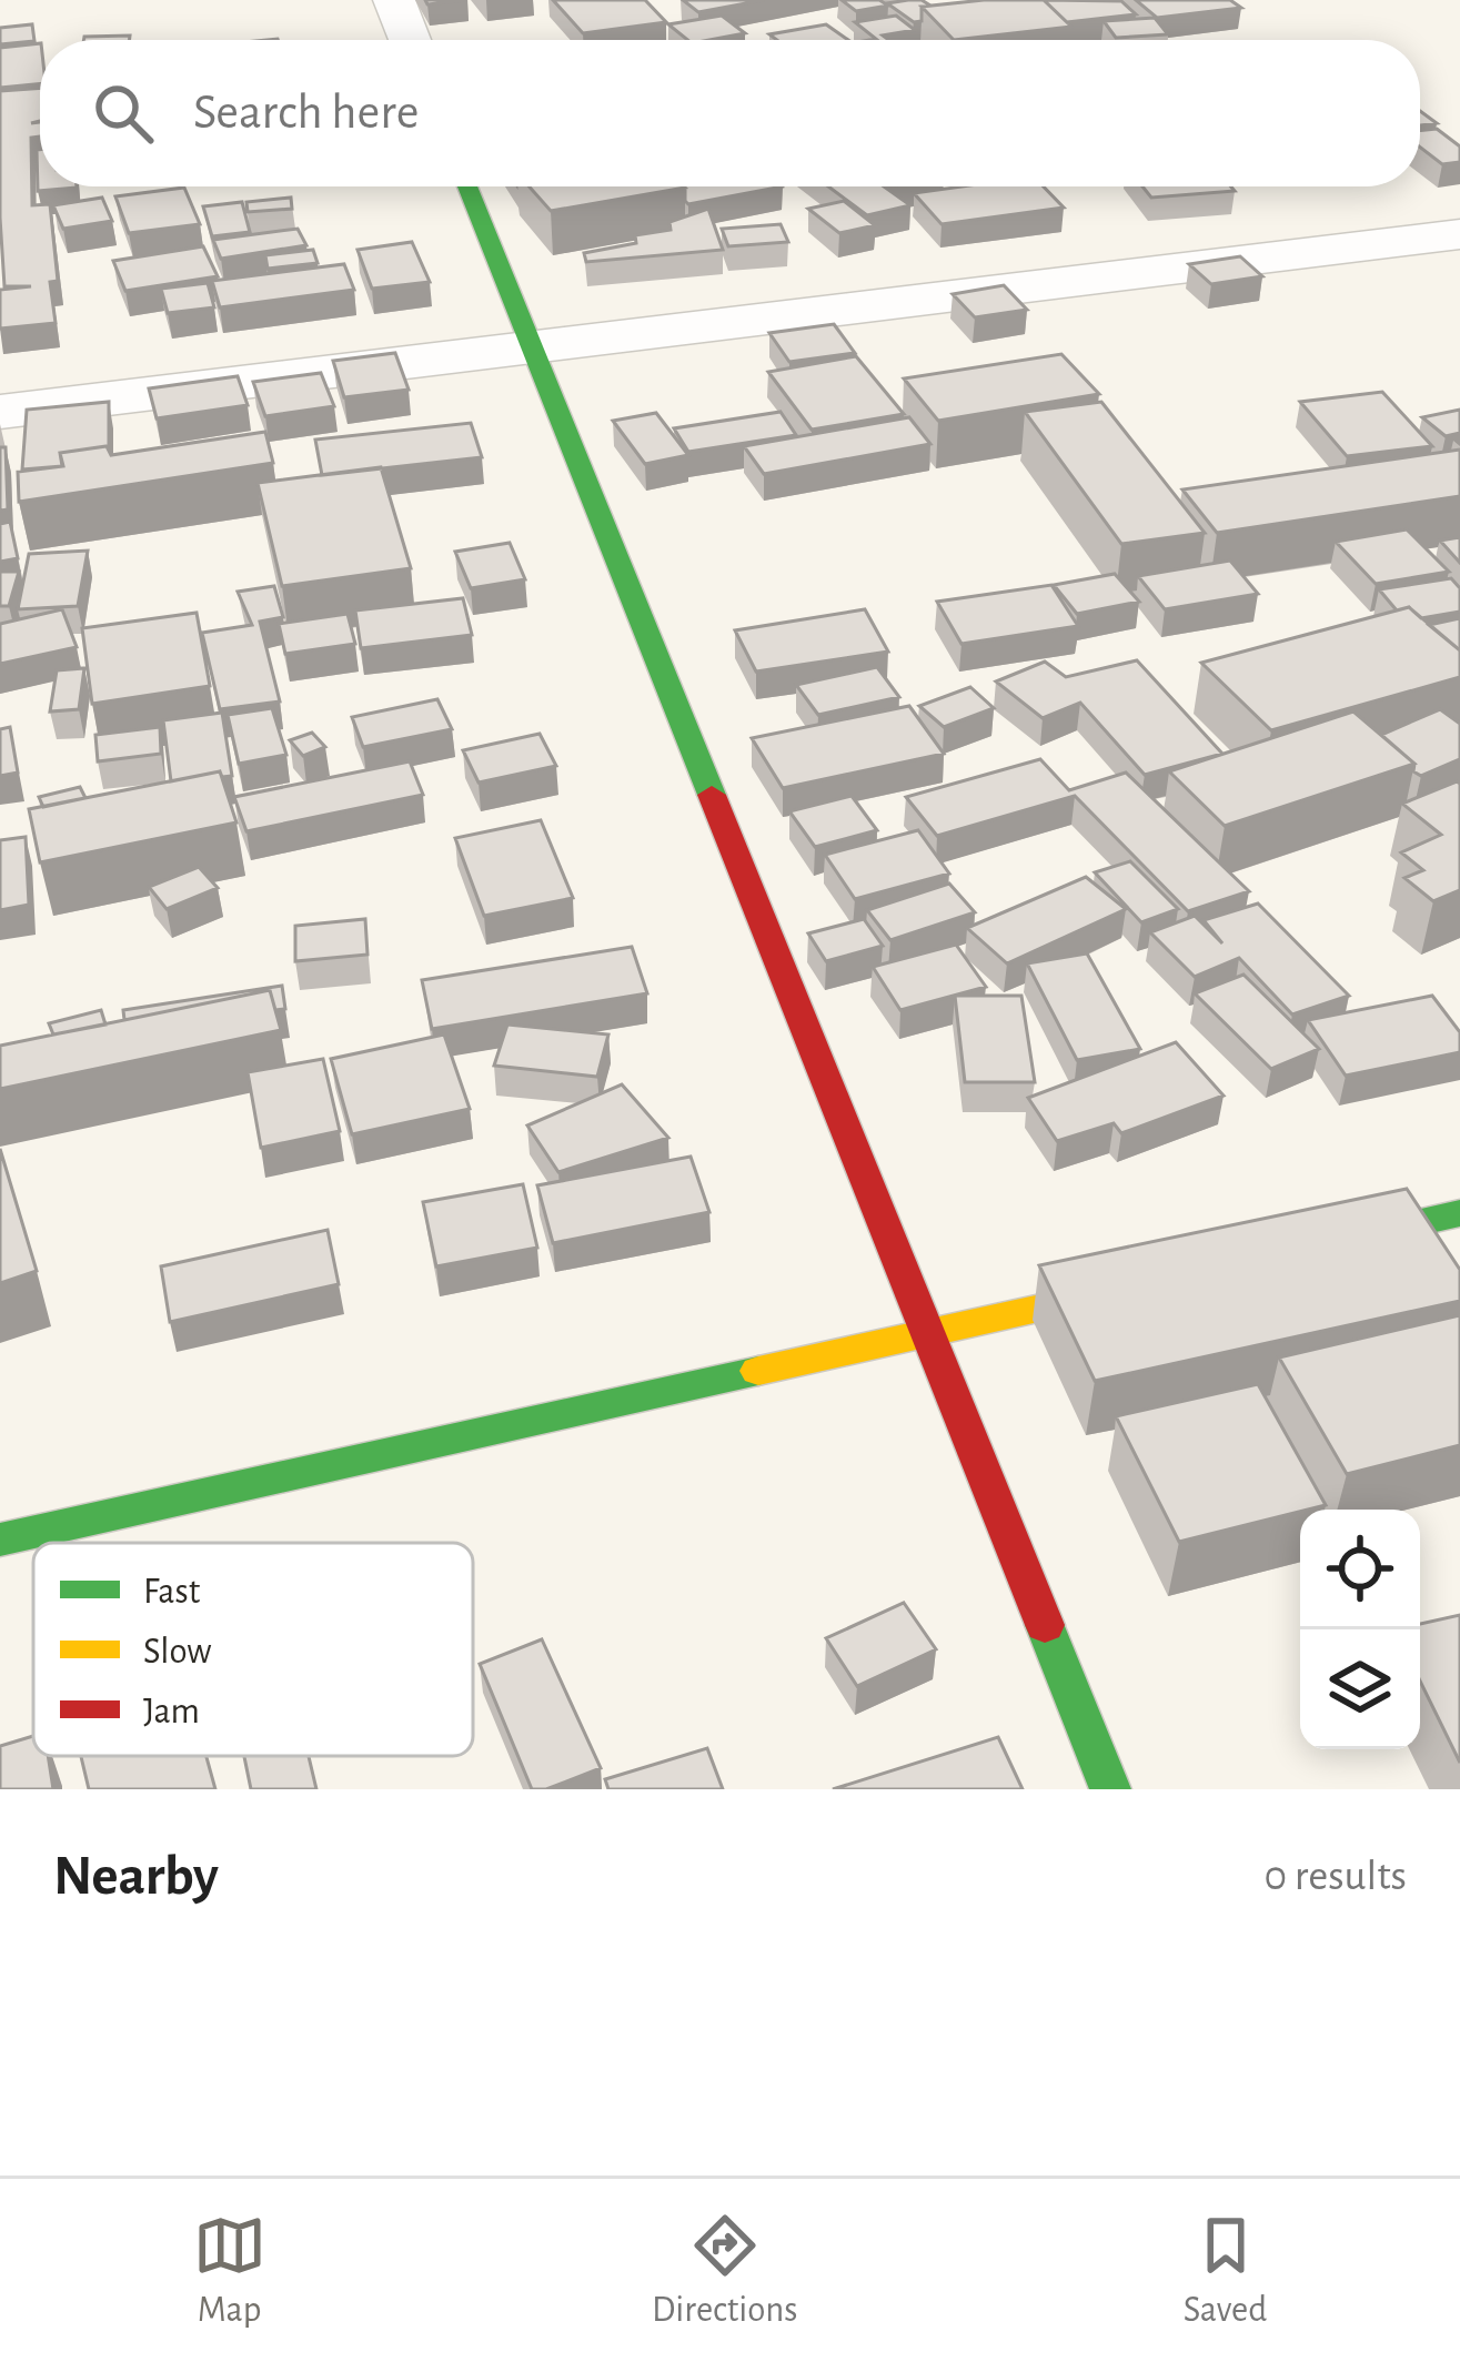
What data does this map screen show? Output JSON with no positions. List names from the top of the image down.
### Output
{
  "legend": ["Fast", "Slow", "Jam"],
  "page": {
    "search": "Search here",
    "heading": ["Nearby", "0 results"],
    "nav": ["Map", "Directions", "Saved"]
  }
}
